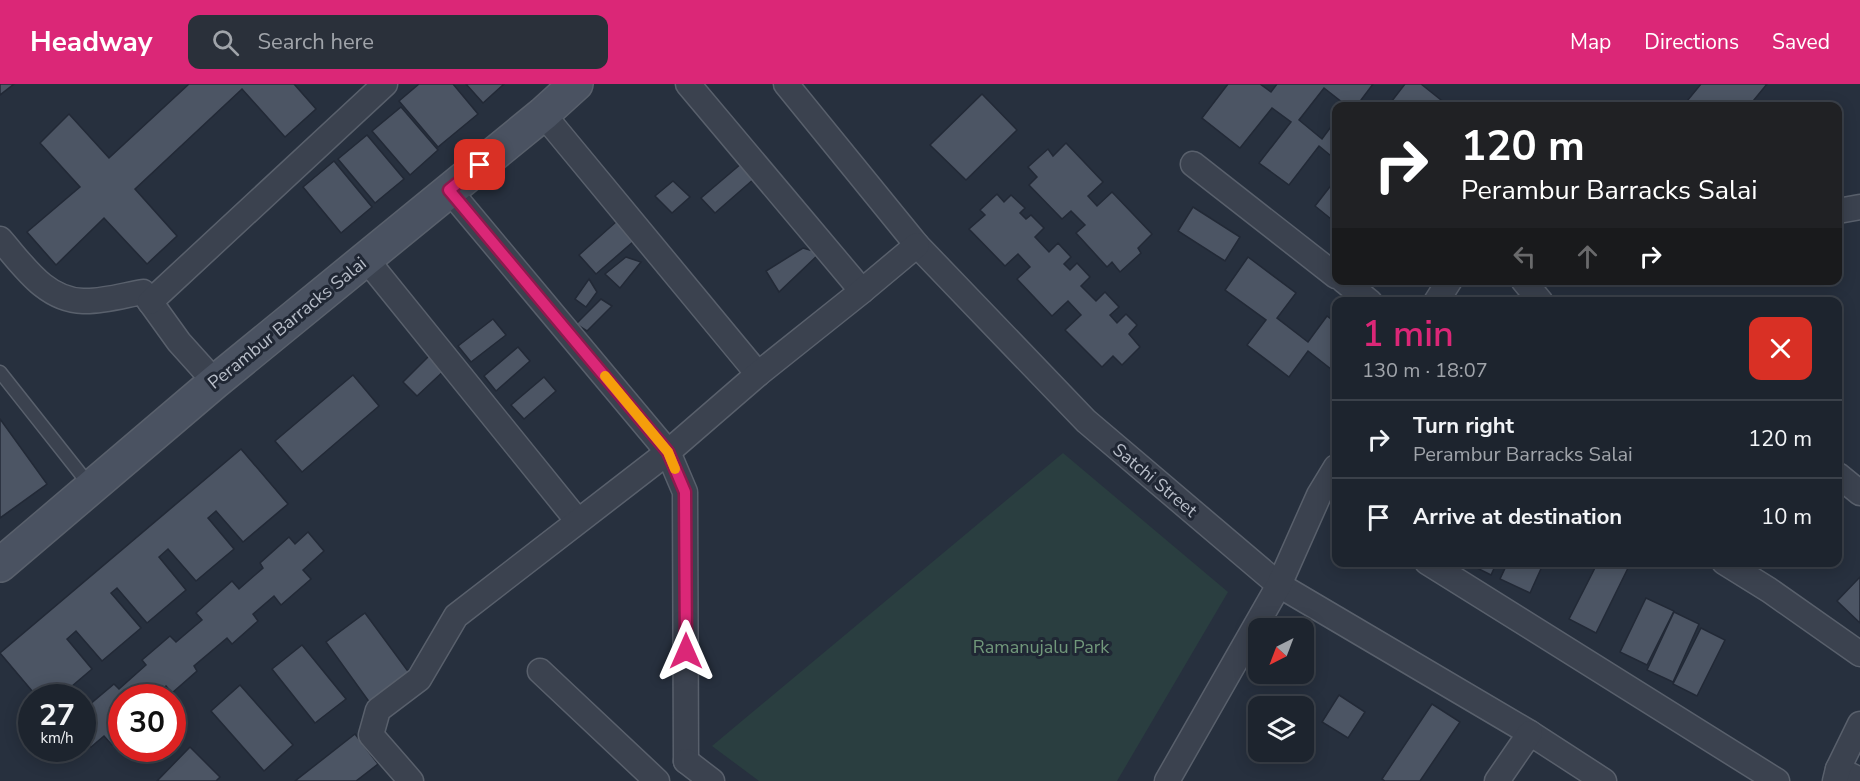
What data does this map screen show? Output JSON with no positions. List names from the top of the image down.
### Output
{
  "streets": {
    "main road": ["Perambur Barracks Salai"],
    "street": ["Satchi Street"]
  },
  "parks": ["Ramanujalu Park"],
  "north": "bottom left",
  "page": {
    "header": "Headway",
    "search": "Search here",
    "nav": ["Map", "Directions", "Saved"],
    "turn": ["120 m", "Perambur Barracks Salai"],
    "heading": ["1 min", "130 m · 18:07"],
    "list": [
      {
        "name": "Turn right",
        "note": "Perambur Barracks Salai",
        "value": "120 m"
      },
      {
        "name": "Arrive at destination",
        "value": "10 m"
      }
    ],
    "speed": "27 km/h",
    "limit": "30"
  }
}
